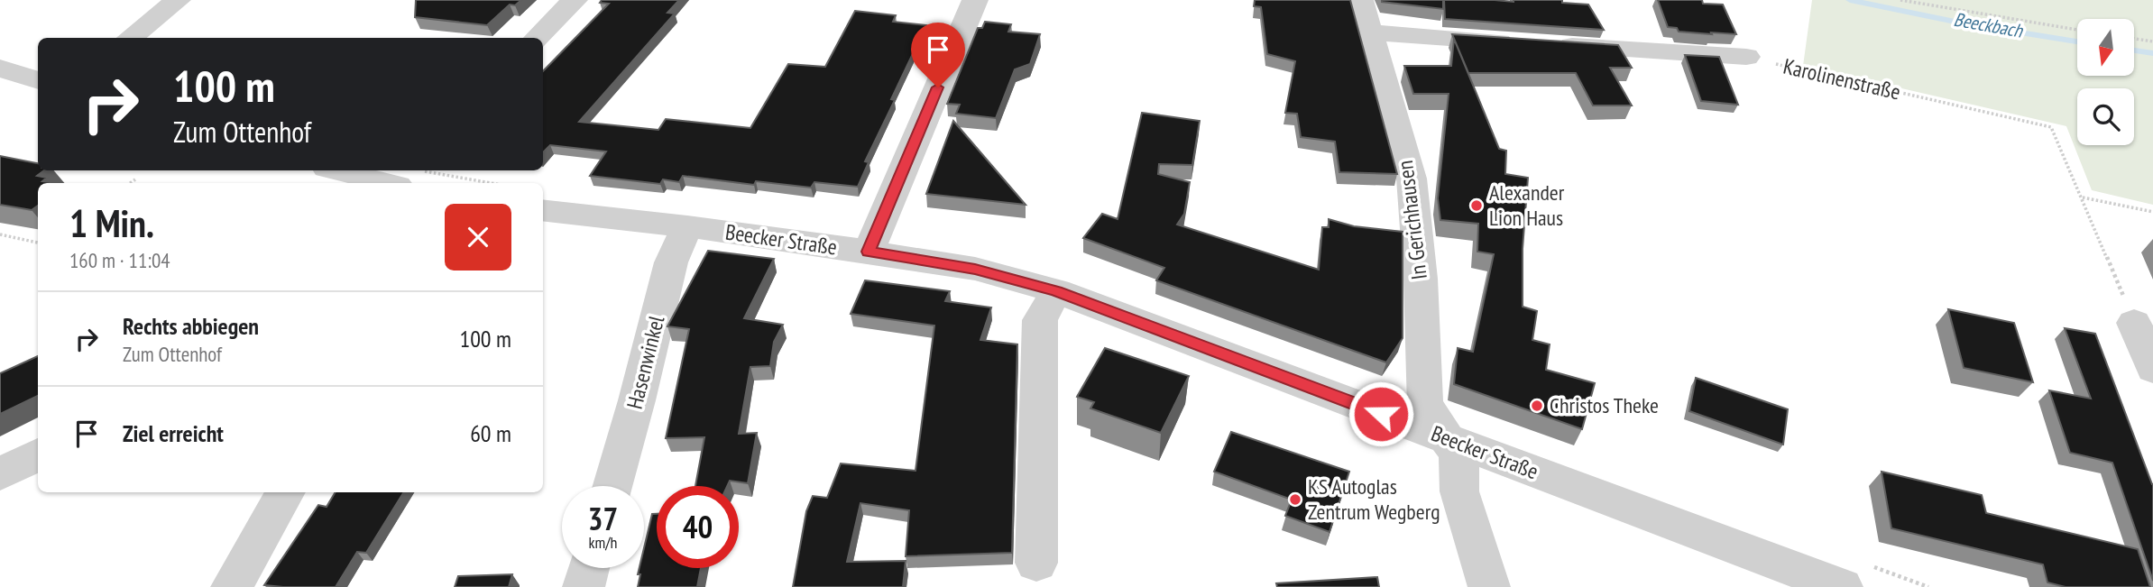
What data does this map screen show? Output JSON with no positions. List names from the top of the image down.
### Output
{
  "streets": {
    "street": ["In Gerichhausen", "Beecker Straße", "Hasenwinkel"],
    "path": ["Karolinenstraße"]
  },
  "crossings": [
    ["In Gerichhausen", "Beecker Straße"],
    ["Beecker Straße", "Hasenwinkel"]
  ],
  "water": ["Beeckbach"],
  "places": ["Alexander Lion Haus", "Christos Theke", "KS Autoglas Zentrum Wegberg"],
  "north": "bottom",
  "page": {
    "turn": ["100 m", "Zum Ottenhof"],
    "heading": ["1 Min.", "160 m · 11:04"],
    "list": [
      {
        "name": "Rechts abbiegen",
        "note": "Zum Ottenhof",
        "value": "100 m"
      },
      {
        "name": "Ziel erreicht",
        "value": "60 m"
      }
    ],
    "speed": "37 km/h",
    "limit": "40"
  }
}
